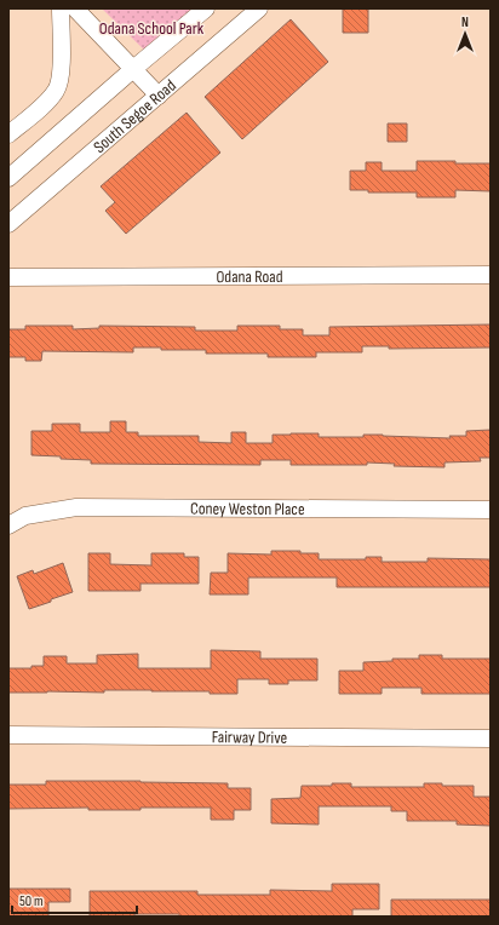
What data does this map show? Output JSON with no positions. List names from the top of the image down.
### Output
{
  "streets": {
    "street": [
      "South Segoe Road",
      "Odana Road",
      "Coney Weston Place",
      "Fairway Drive"
    ]
  },
  "parks": ["Odana School Park"],
  "scale_bar": "50 m",
  "north": "top"
}
